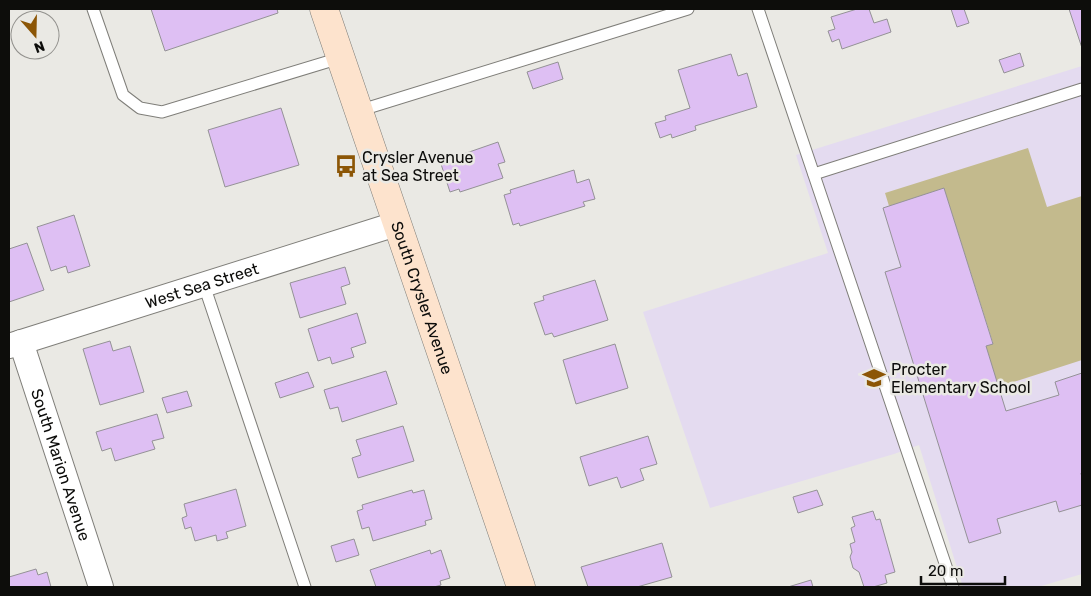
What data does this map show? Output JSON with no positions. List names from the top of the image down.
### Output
{
  "streets": {
    "main road": ["South Crysler Avenue"],
    "street": ["West Sea Street", "South Marion Avenue"]
  },
  "crossings": [
    ["West Sea Street", "South Crysler Avenue"],
    ["West Sea Street", "South Marion Avenue"]
  ],
  "places": {
    "bus stop": ["Crysler Avenue at Sea Street"],
    "school or university": ["Procter Elementary School"]
  },
  "scale_bar": "20 m",
  "north": "bottom"
}
